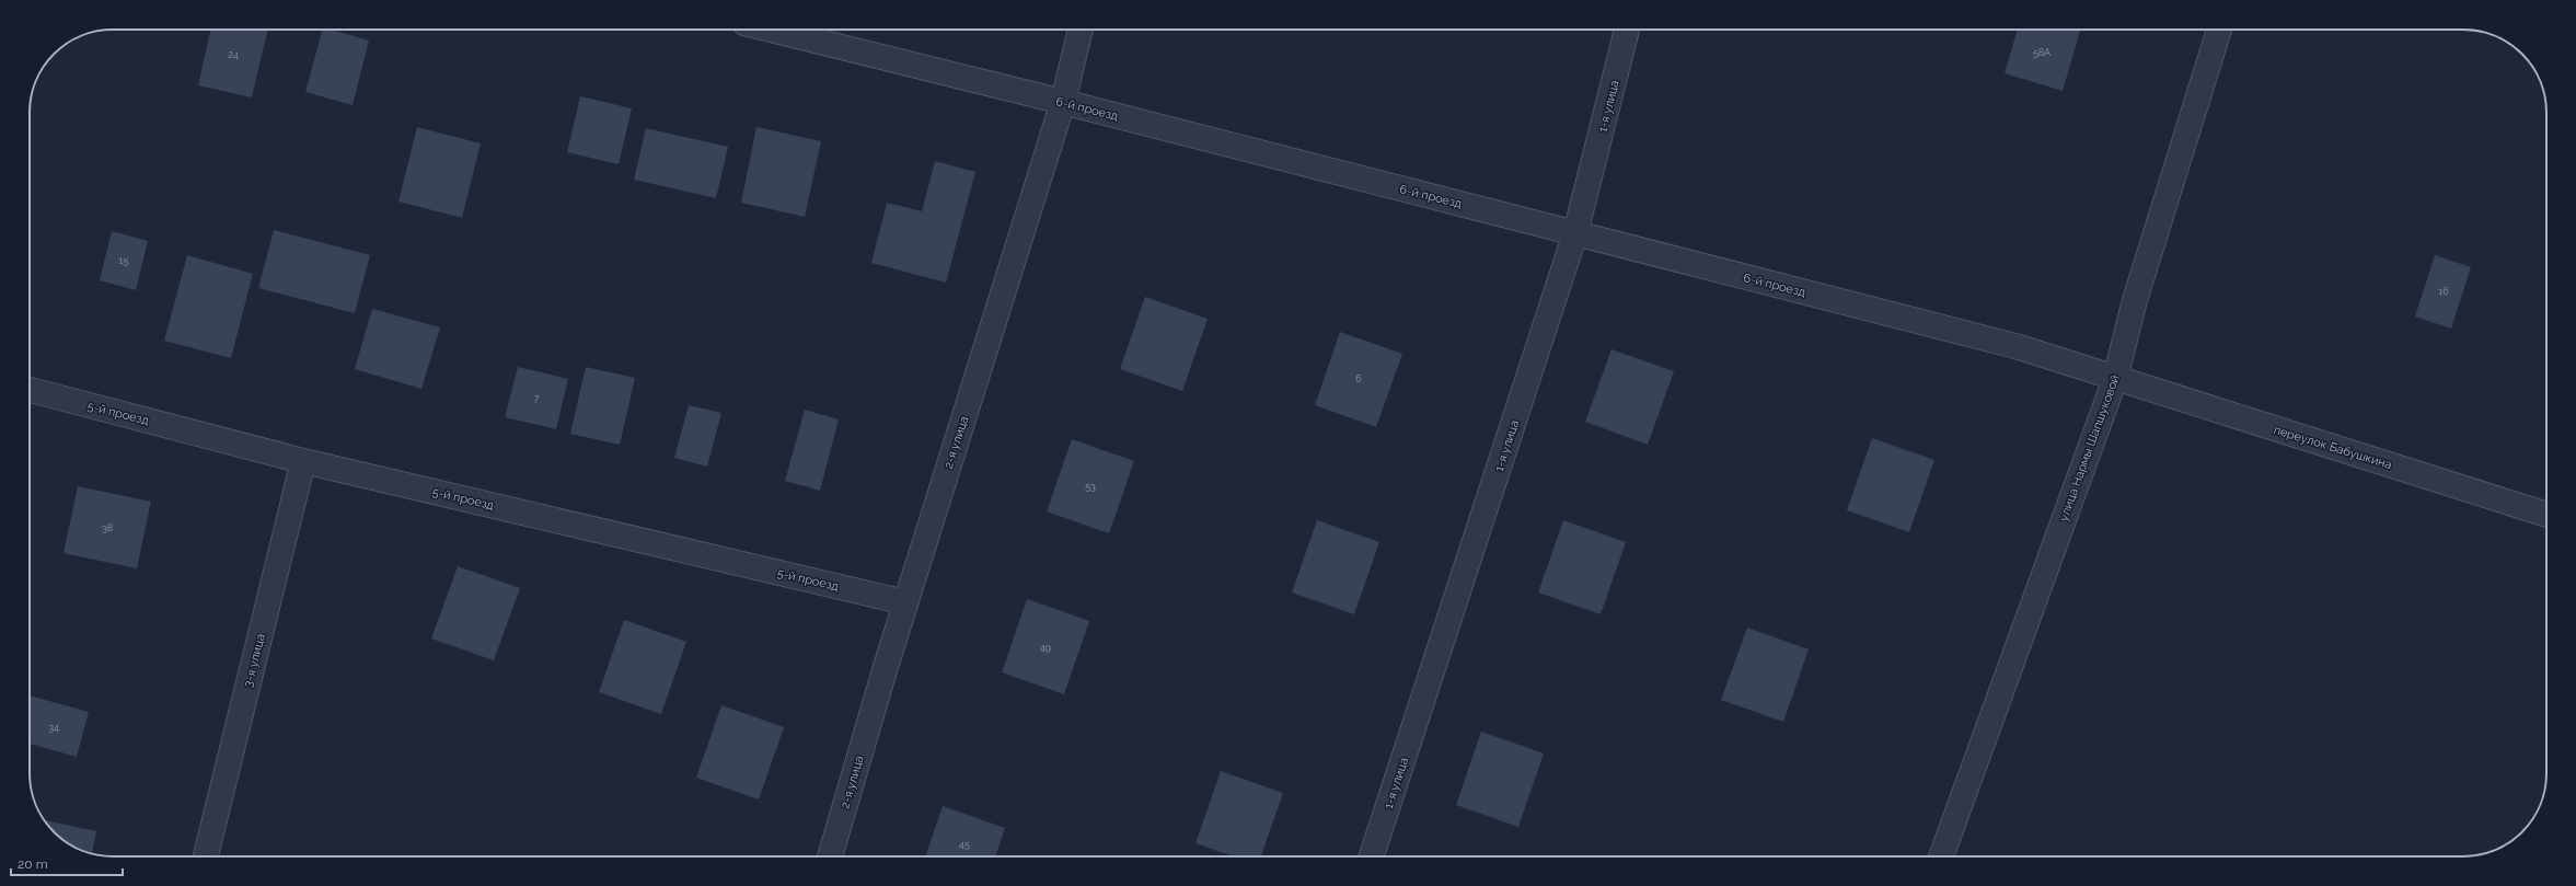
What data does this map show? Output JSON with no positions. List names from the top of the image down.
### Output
{
  "streets": {
    "street": [
      "1-я улица",
      "6-й проезд",
      "5-й проезд",
      "2-я улица",
      "переулок Бабушкина",
      "улица Нармы Шапшуковой",
      "3-я улица"
    ]
  },
  "crossings": [
    ["1-я улица", "6-й проезд"],
    ["6-й проезд", "2-я улица"],
    ["6-й проезд", "переулок Бабушкина"],
    ["6-й проезд", "улица Нармы Шапшуковой"],
    ["5-й проезд", "2-я улица"],
    ["5-й проезд", "3-я улица"],
    ["переулок Бабушкина", "улица Нармы Шапшуковой"]
  ],
  "house_numbers": [
    "58А",
    "24",
    "15",
    "16",
    "6",
    "7",
    "53",
    "38",
    "49",
    "34",
    "45"
  ],
  "scale_bar": "20 m"
}
